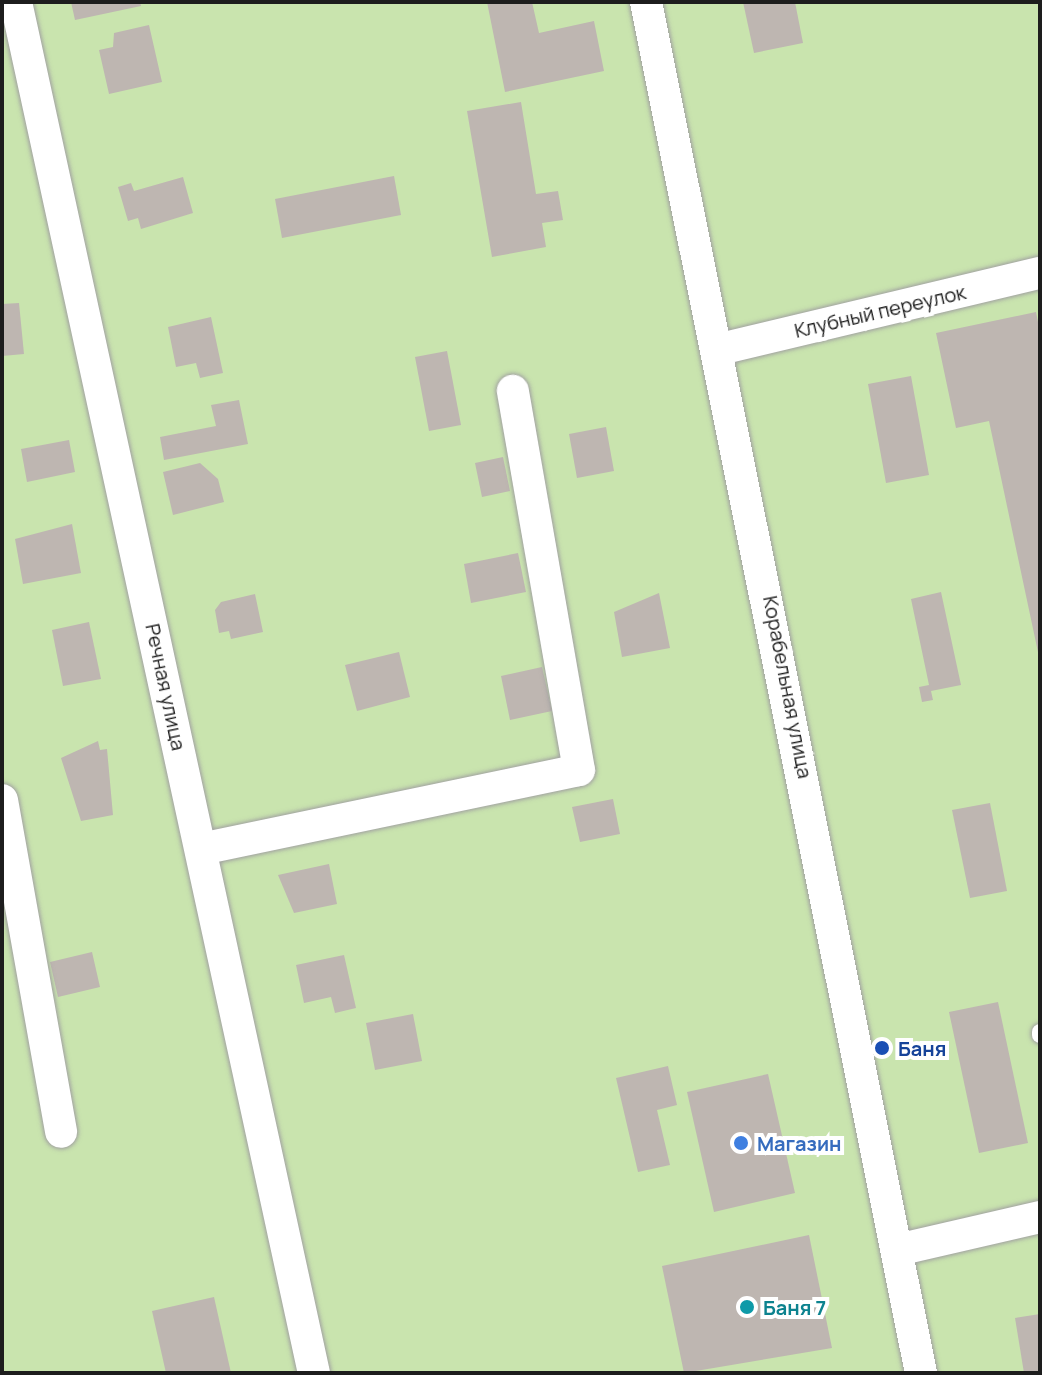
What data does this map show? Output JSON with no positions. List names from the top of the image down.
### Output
{
  "streets": {
    "street": ["Клубный переулок", "Речная улица", "Корабельная улица"]
  },
  "crossings": [
    ["Клубный переулок", "Корабельная улица"]
  ],
  "places": ["Баня", "Магазин", "Баня 7"]
}
